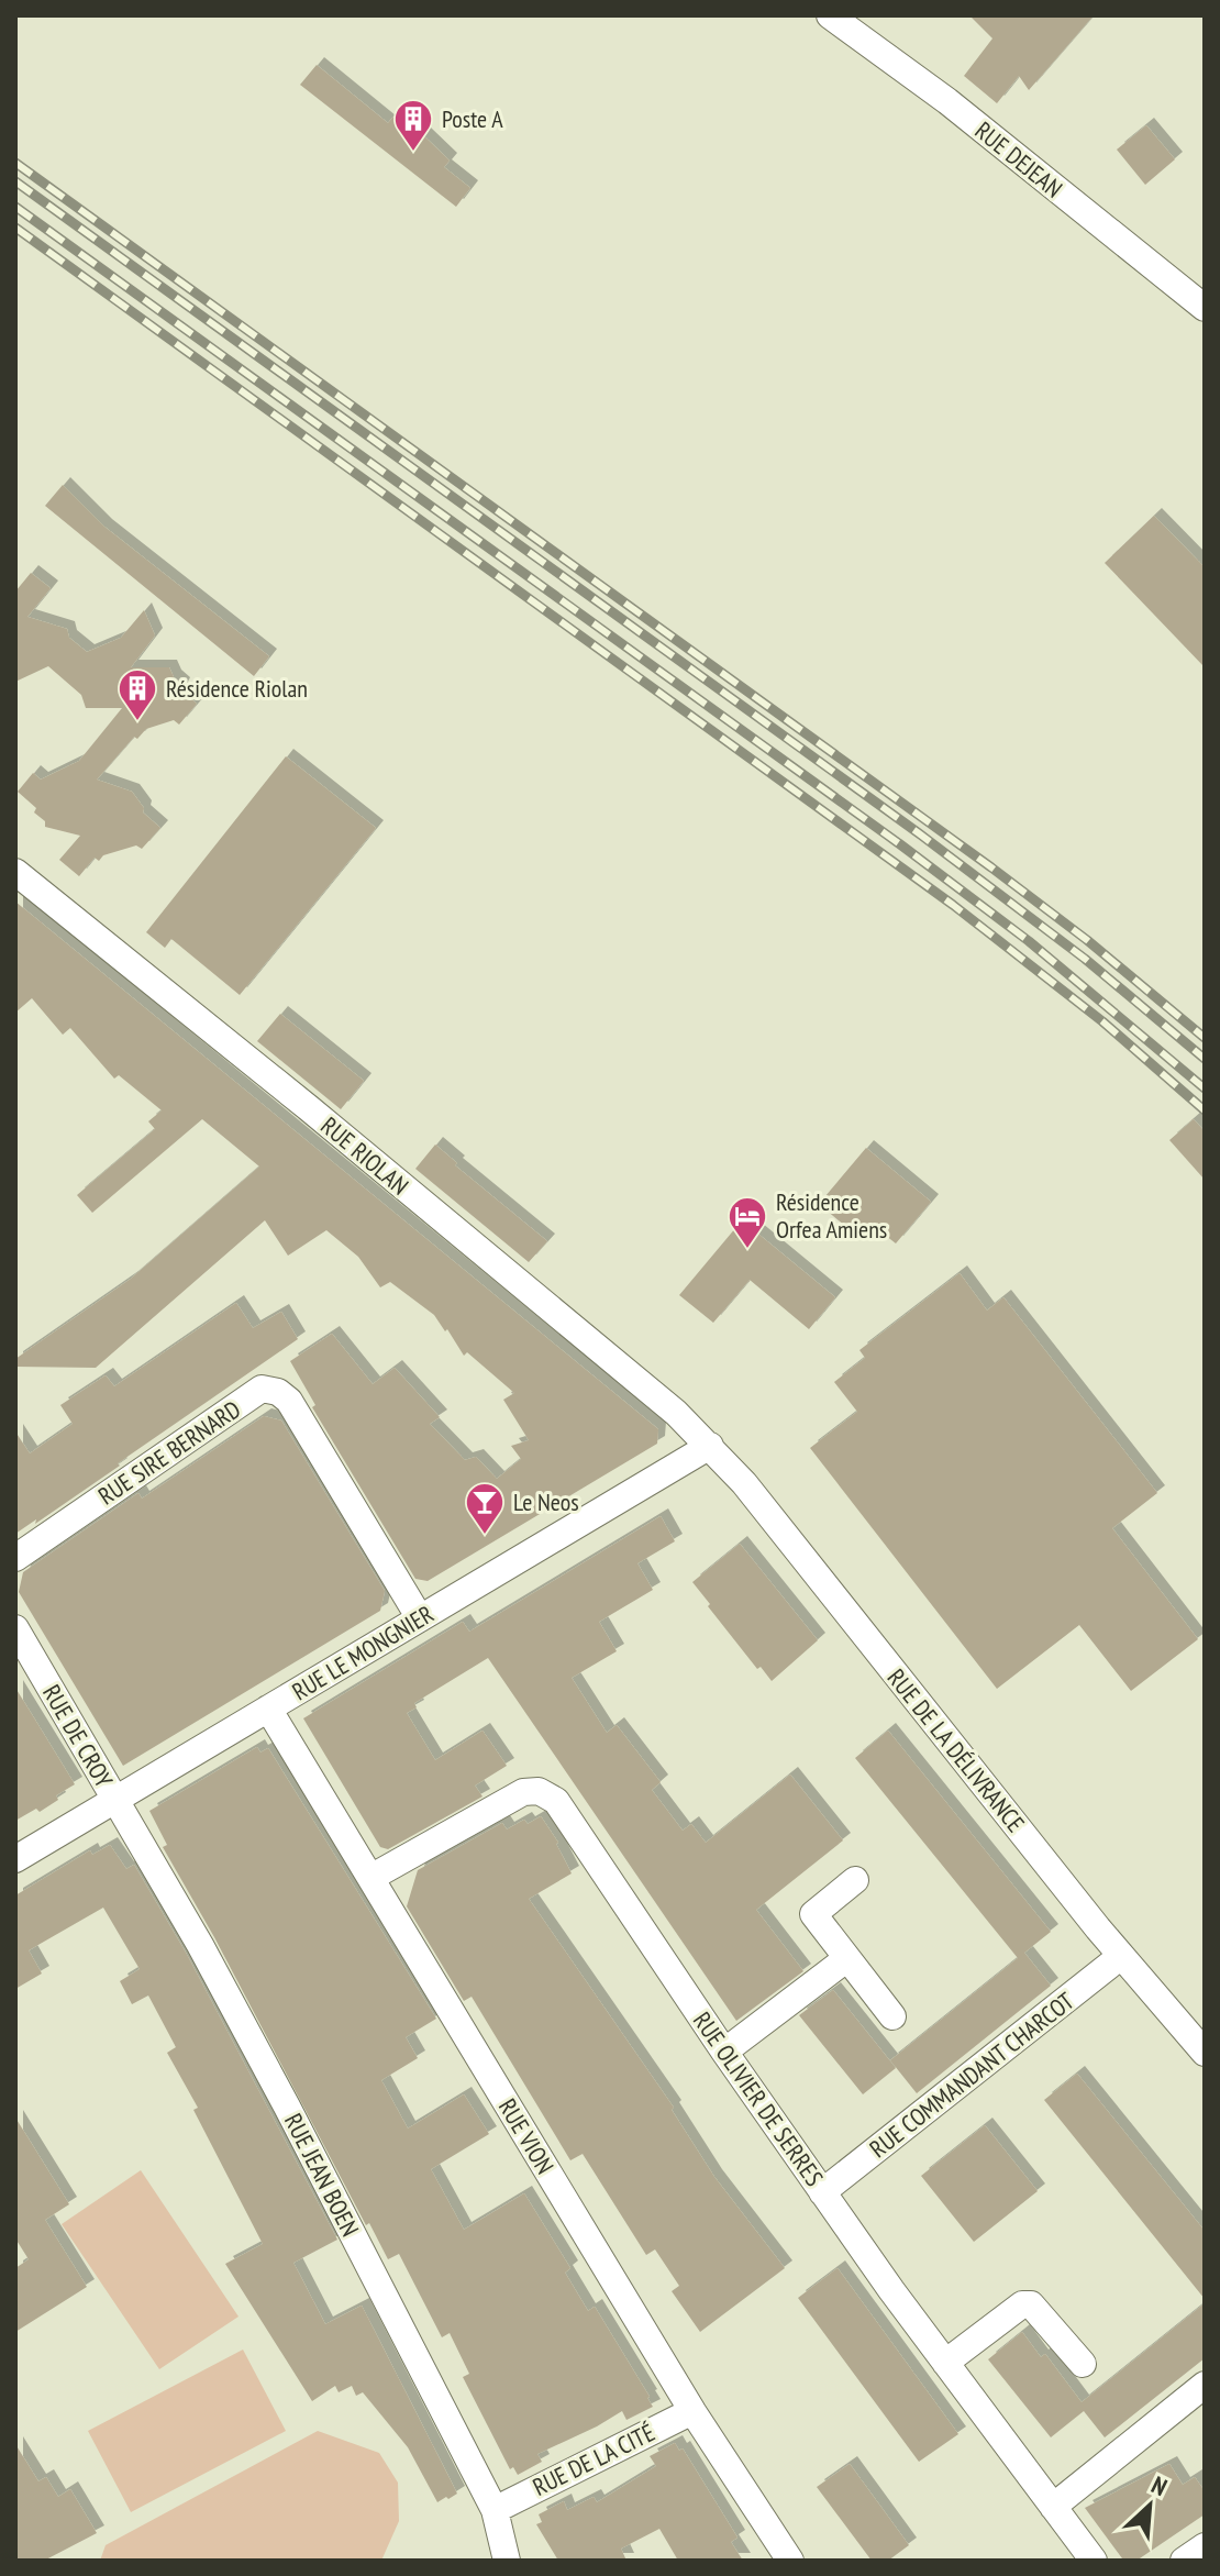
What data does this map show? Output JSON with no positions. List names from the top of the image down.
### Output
{
  "streets": {
    "street": [
      "RUE DEJEAN",
      "RUE RIOLAN",
      "RUE SIRE BERNARD",
      "RUE LE MONGNIER",
      "RUE DE CROY",
      "RUE DE LA DÉLIVRANCE",
      "RUE COMMANDANT CHARCOT",
      "RUE OLIVIER DE SERRES",
      "RUE VION",
      "RUE JEAN BOEN",
      "RUE DE LA CITÉ"
    ]
  },
  "crossings": [
    ["RUE RIOLAN", "RUE LE MONGNIER"],
    ["RUE RIOLAN", "RUE DE LA DÉLIVRANCE"],
    ["RUE SIRE BERNARD", "RUE LE MONGNIER"],
    ["RUE LE MONGNIER", "RUE DE CROY"],
    ["RUE LE MONGNIER", "RUE DE LA DÉLIVRANCE"],
    ["RUE LE MONGNIER", "RUE VION"],
    ["RUE LE MONGNIER", "RUE JEAN BOEN"],
    ["RUE DE CROY", "RUE JEAN BOEN"],
    ["RUE DE LA DÉLIVRANCE", "RUE COMMANDANT CHARCOT"],
    ["RUE COMMANDANT CHARCOT", "RUE OLIVIER DE SERRES"],
    ["RUE OLIVIER DE SERRES", "RUE VION"],
    ["RUE VION", "RUE DE LA CITÉ"],
    ["RUE JEAN BOEN", "RUE DE LA CITÉ"]
  ],
  "places": {
    "building": ["Poste A", "Résidence Riolan"],
    "hotel": ["Résidence Orfea Amiens"],
    "bar": ["Le Neos"]
  },
  "north": "top right"
}
